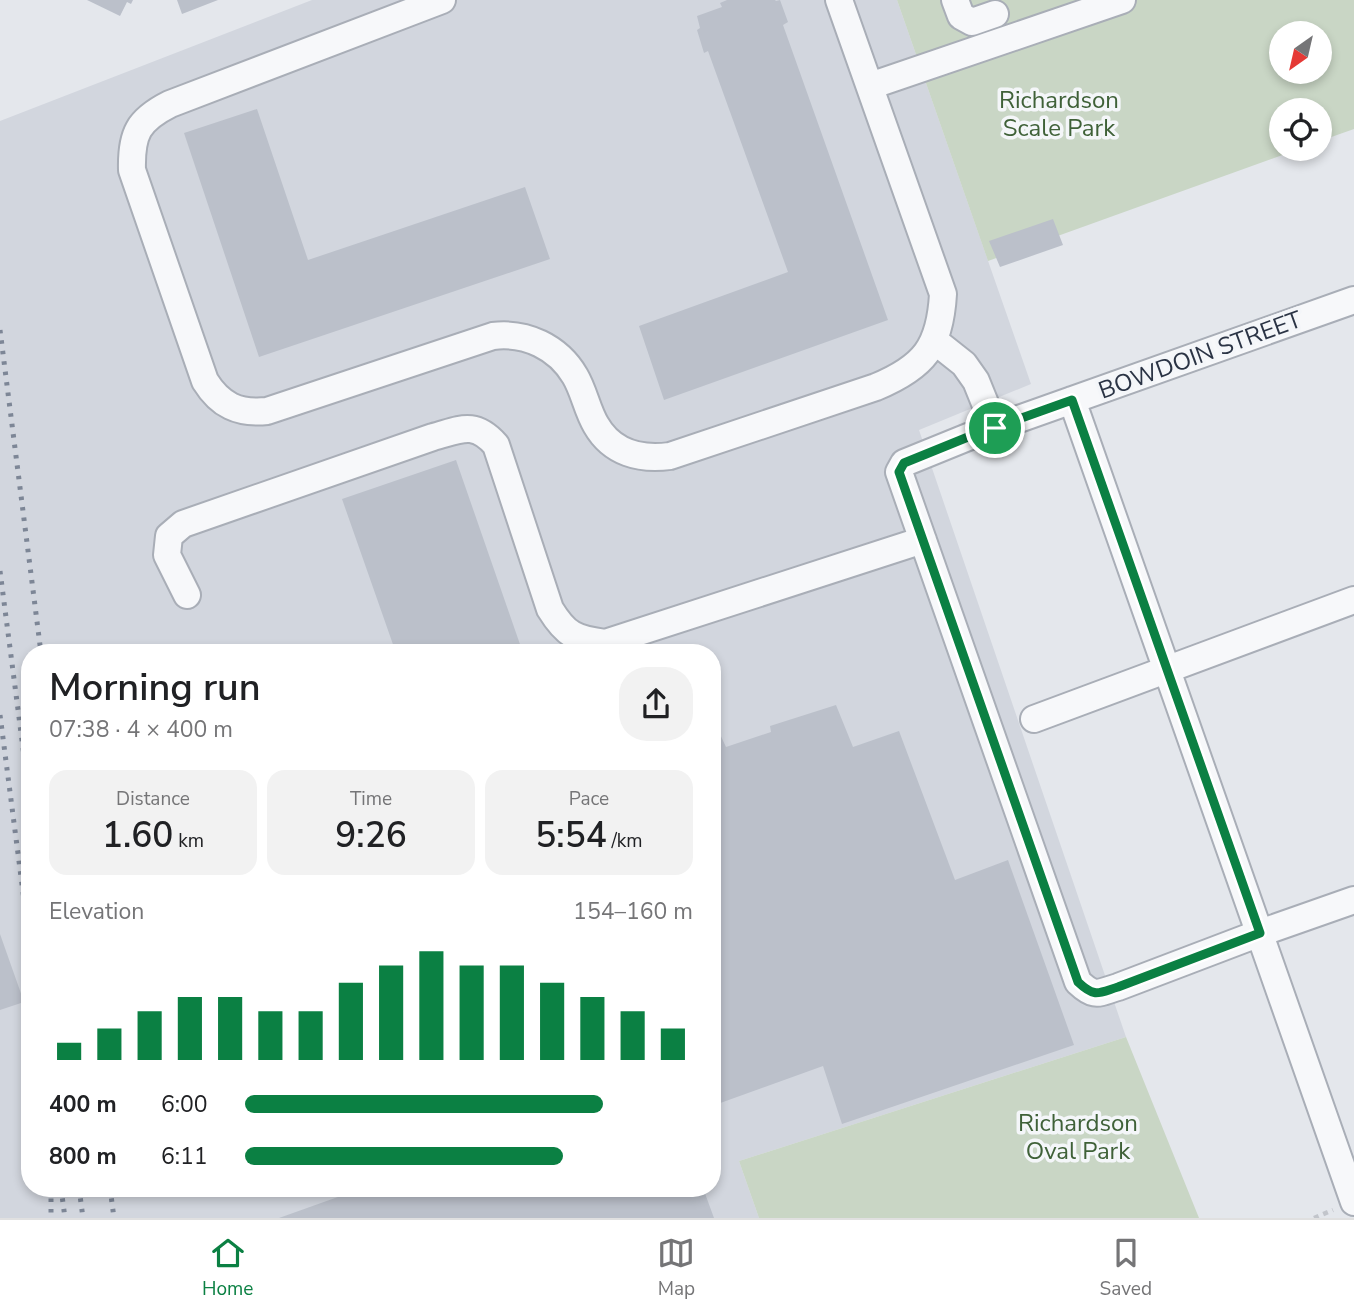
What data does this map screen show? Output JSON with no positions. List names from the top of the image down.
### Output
{
  "streets": {
    "street": ["BOWDOIN STREET"]
  },
  "parks": ["Richardson Scale Park", "Richardson Oval Park"],
  "north": "bottom left",
  "page": {
    "heading": ["Morning run", "07:38 · 4 × 400 m"],
    "stats": [
      ["Distance", "1.60 km"],
      ["Time", "9:26"],
      ["Pace", "5:54 /km"]
    ],
    "chart": ["Elevation", "154–160 m"],
    "list": [
      {
        "name": "400 m",
        "note": "6:00"
      },
      {
        "name": "800 m",
        "note": "6:11"
      }
    ],
    "tabs": ["Home", "Map", "Saved"]
  }
}
